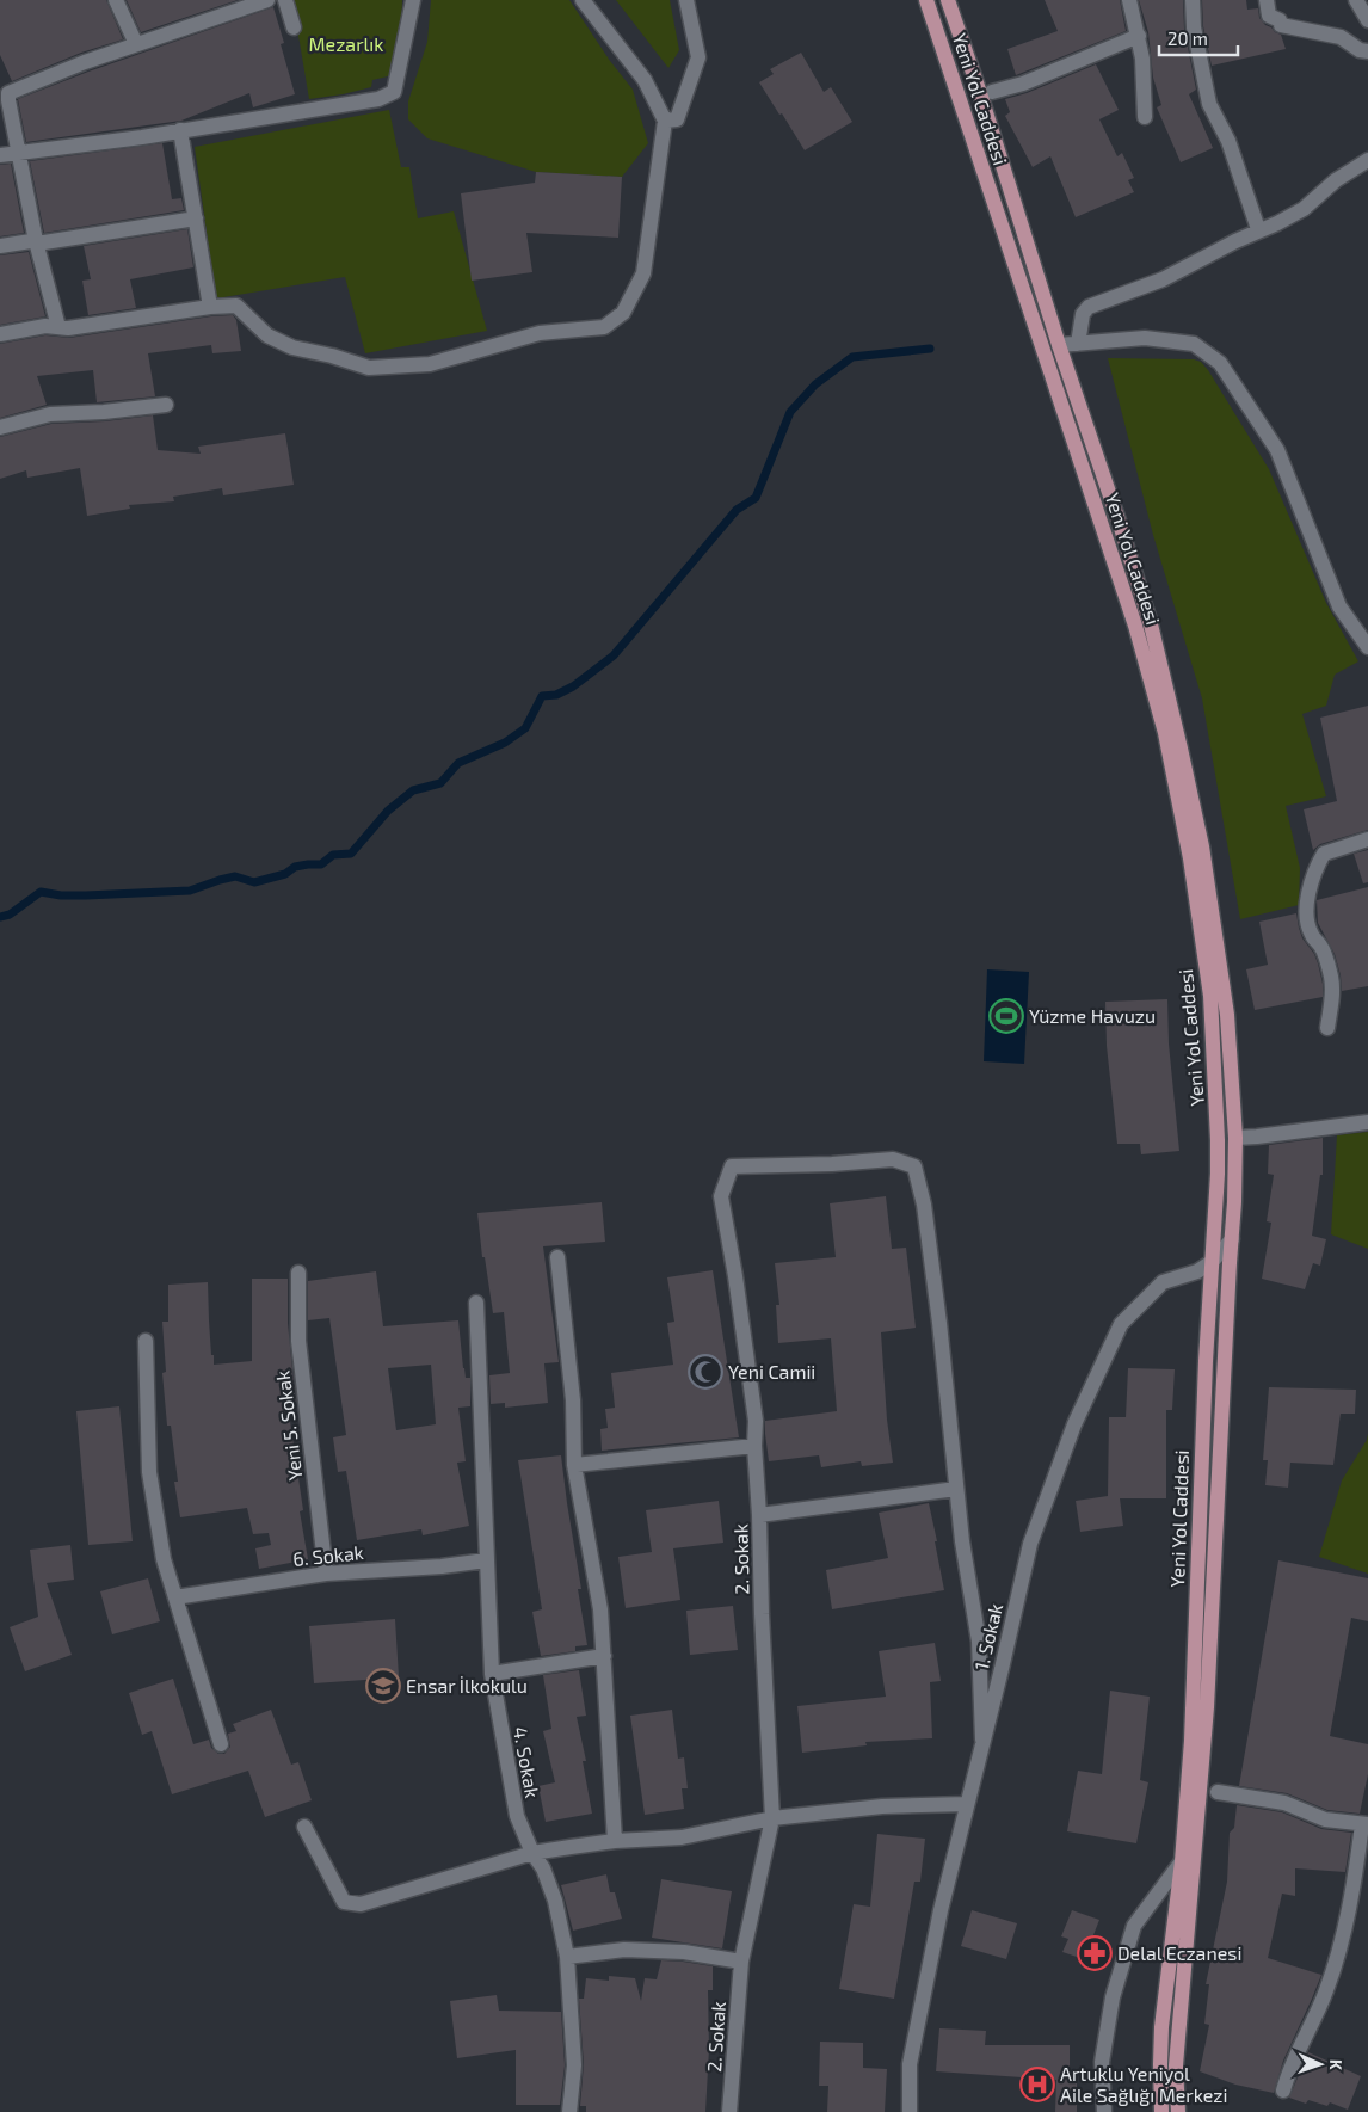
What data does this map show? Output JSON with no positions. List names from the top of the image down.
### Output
{
  "streets": {
    "main road": ["Yeni Yol Caddesi"],
    "street": [
      "Yeni 5. Sokak",
      "6. Sokak",
      "2. Sokak",
      "1. Sokak",
      "4. Sokak"
    ]
  },
  "crossings": [
    ["Yeni Yol Caddesi", "1. Sokak"],
    ["Yeni 5. Sokak", "6. Sokak"],
    ["6. Sokak", "4. Sokak"]
  ],
  "parks": ["Mezarlık"],
  "places": {
    "sports": ["Yüzme Havuzu"],
    "mosque": ["Yeni Camii"],
    "school or university": ["Ensar İlkokulu"],
    "pharmacy": ["Delal Eczanesi"],
    "hospital": ["Artuklu Yeniyol Aile Sağlığı Merkezi"]
  },
  "scale_bar": "20 m",
  "north": "right"
}
